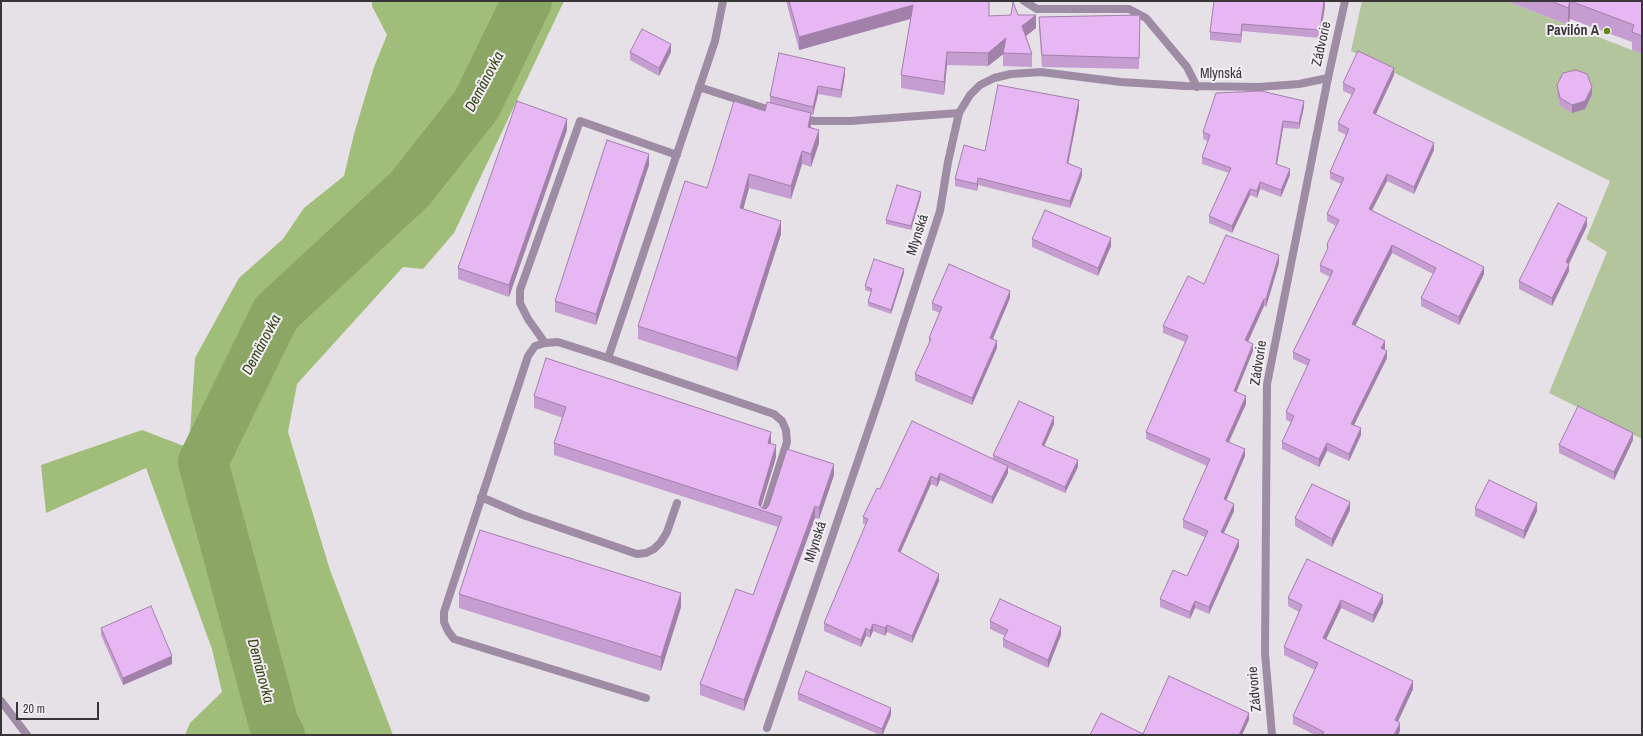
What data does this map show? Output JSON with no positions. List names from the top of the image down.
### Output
{
  "streets": {
    "street": ["Zádvorie", "Mlynská"]
  },
  "crossings": [
    ["Zádvorie", "Mlynská"]
  ],
  "water": ["Demänovka"],
  "places": ["Pavilón A"],
  "scale_bar": "20 m"
}
